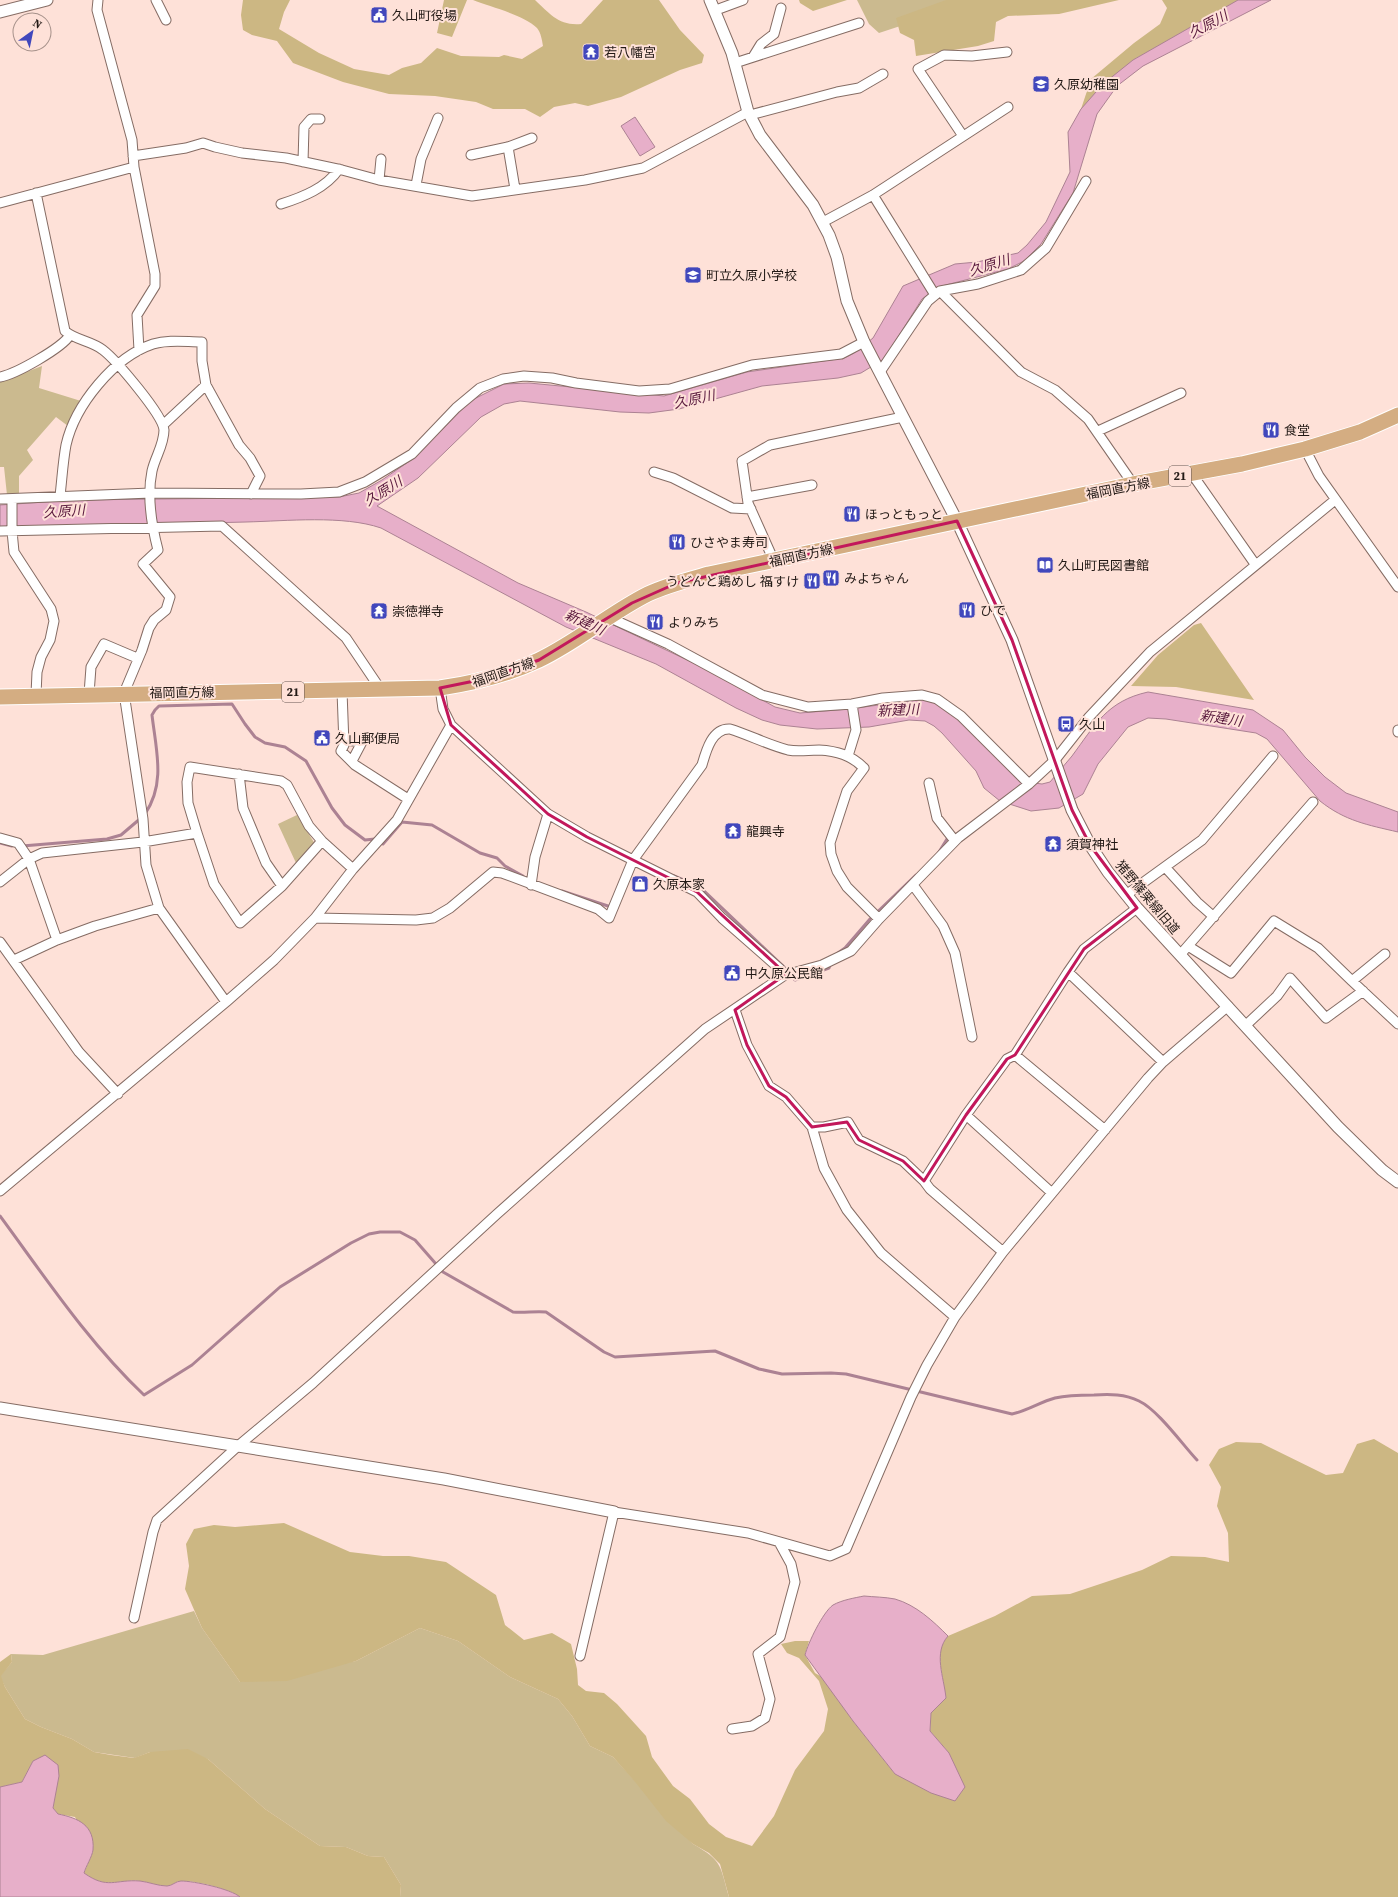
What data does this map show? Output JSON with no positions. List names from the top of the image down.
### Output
{
  "streets": {
    "main road": ["21", "福岡直方線"],
    "street": ["猪野篠栗線旧道"]
  },
  "crossings": [
    ["福岡直方線", "猪野篠栗線旧道"]
  ],
  "water": ["久原川", "新建川"],
  "places": {
    "public building": ["久山町役場", "久山郵便局", "中久原公民館"],
    "temple": [
      "若八幡宮",
      "崇徳禅寺",
      "龍興寺",
      "須賀神社"
    ],
    "school or university": ["久原幼稚園", "町立久原小学校"],
    "restaurant": [
      "食堂",
      "ほっともっと",
      "ひさやま寿司",
      "みよちゃん",
      "うどんと鶏めし 福すけ",
      "ひで",
      "よりみち"
    ],
    "library": ["久山町民図書館"],
    "bus stop": ["久山"],
    "shop": ["久原本家"]
  },
  "north": "top right"
}
